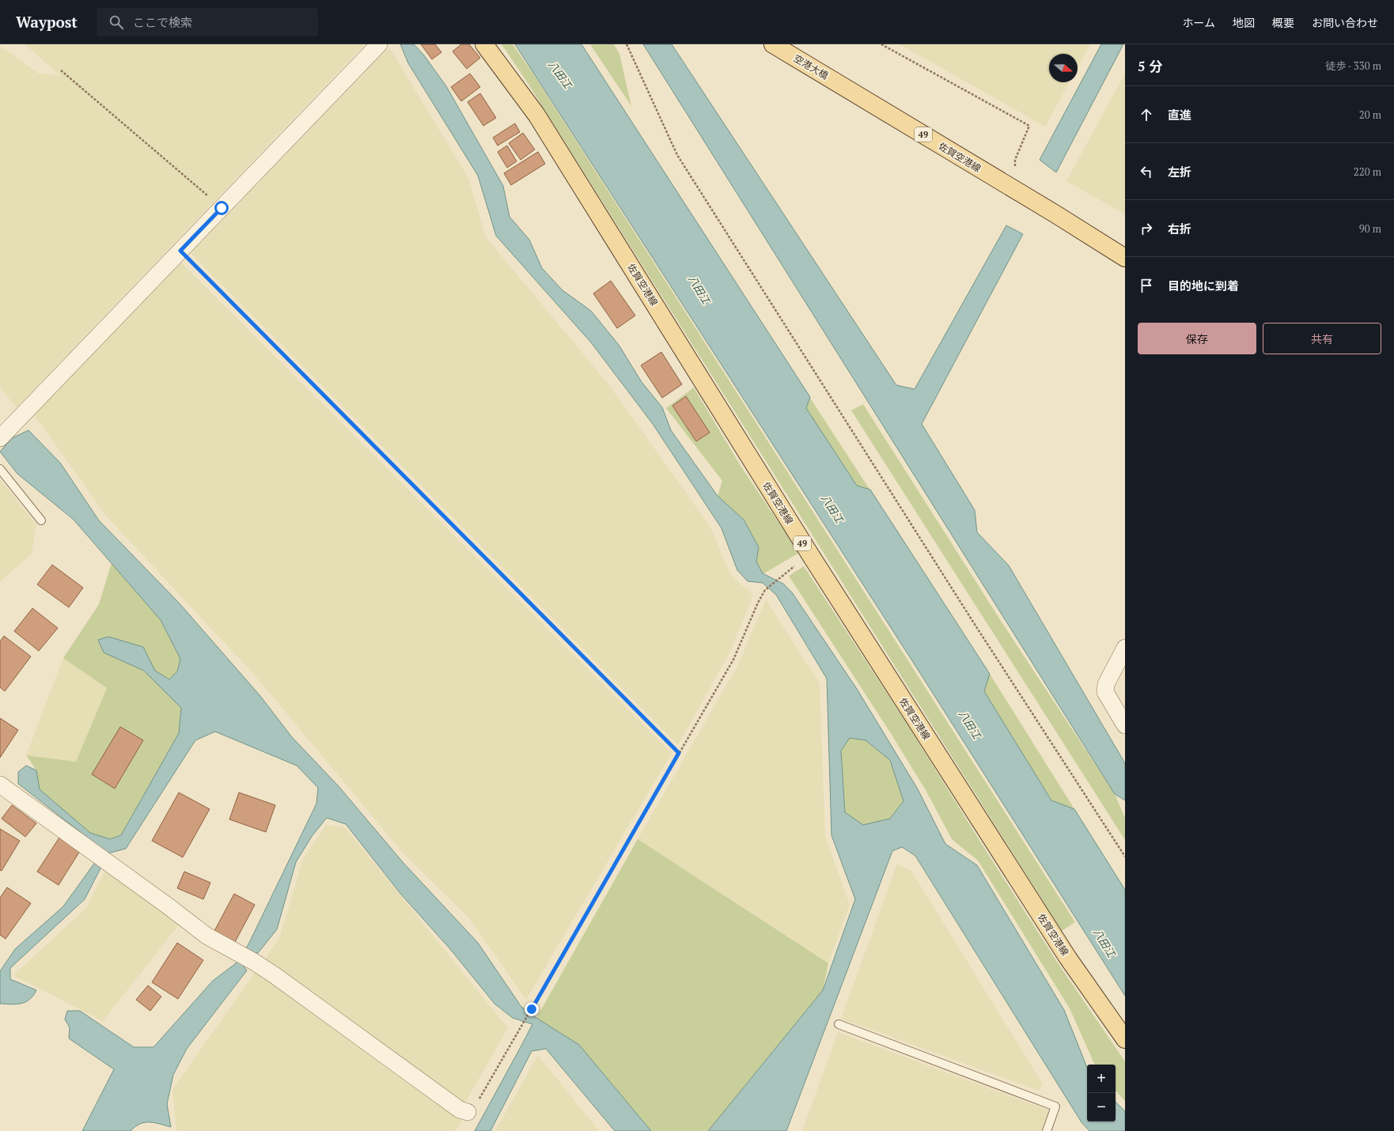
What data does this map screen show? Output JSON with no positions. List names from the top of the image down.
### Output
{
  "streets": {
    "main road": ["空港大橋", "49", "佐賀空港線"]
  },
  "crossings": [
    ["空港大橋", "佐賀空港線"]
  ],
  "water": ["八田江"],
  "north": "right",
  "page": {
    "header": "Waypost",
    "search": "ここで検索",
    "nav": [
      "ホーム",
      "地図",
      "概要",
      "お問い合わせ"
    ],
    "heading": ["5 分", "徒歩 · 330 m"],
    "list": [
      ["直進", "20 m"],
      ["左折", "220 m"],
      ["右折", "90 m"],
      "目的地に到着"
    ],
    "buttons": ["保存", "共有"],
    "map_buttons": ["+", "−"]
  }
}
